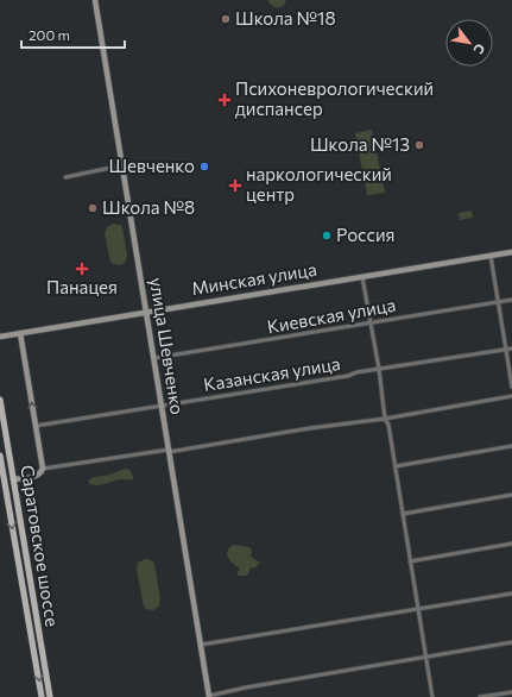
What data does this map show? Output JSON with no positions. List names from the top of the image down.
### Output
{
  "streets": {
    "main road": ["Саратовское шоссе"],
    "street": [
      "Минская улица",
      "Киевская улица",
      "улица Шевченко",
      "Казанская улица"
    ]
  },
  "crossings": [
    ["Минская улица", "улица Шевченко"],
    ["Киевская улица", "улица Шевченко"],
    ["улица Шевченко", "Казанская улица"]
  ],
  "places": {
    "other": [
      "Школа №18",
      "Школа №13",
      "Шевченко",
      "Школа №8",
      "Россия"
    ],
    "health": ["Психоневрологический диспансер", "наркологический центр", "Панацея"]
  },
  "scale_bar": "200 m",
  "north": "bottom right"
}
